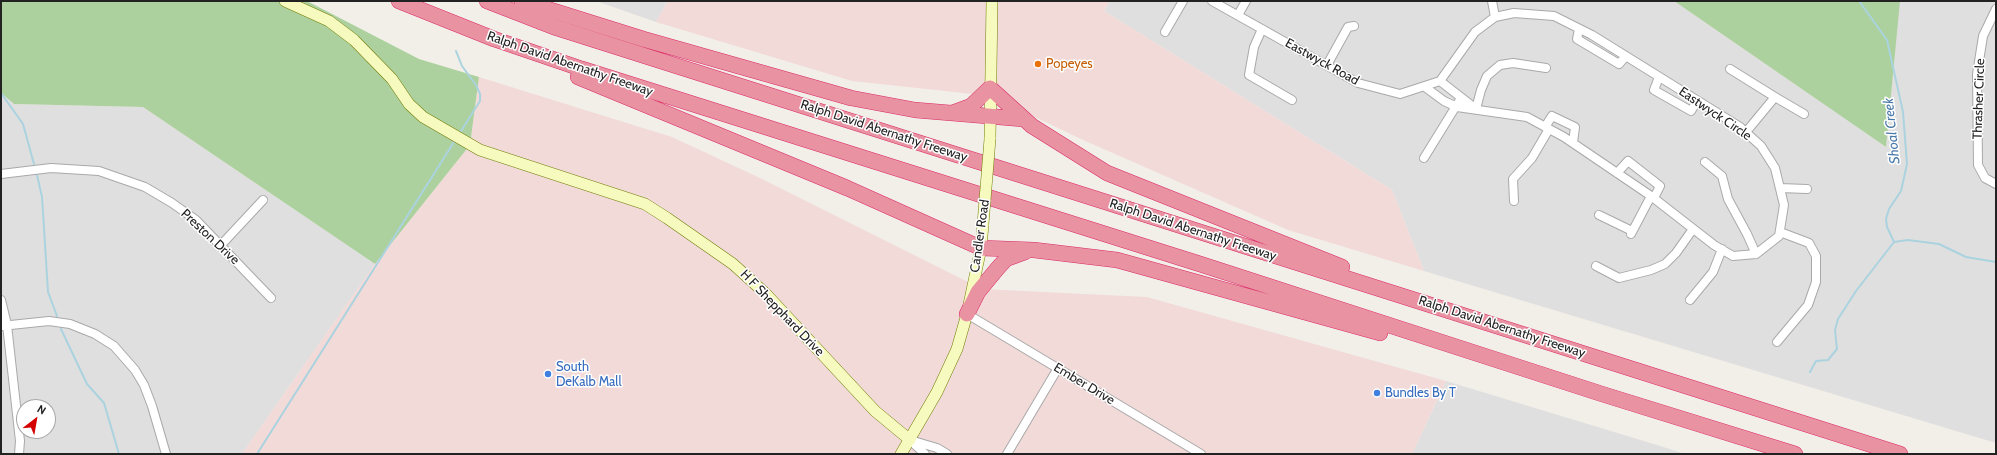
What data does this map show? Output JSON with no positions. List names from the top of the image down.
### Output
{
  "streets": {
    "highway": ["Ralph David Abernathy Freeway"],
    "street": [
      "Eastwyck Road",
      "Thrasher Circle",
      "Eastwyck Circle",
      "Candler Road",
      "Preston Drive",
      "H F Shepphard Drive",
      "Ember Drive"
    ]
  },
  "crossings": [
    ["Candler Road", "H F Shepphard Drive"],
    ["Candler Road", "Ember Drive"]
  ],
  "water": ["Shoal Creek"],
  "places": ["Popeyes", "South DeKalb Mall", "Bundles By T"],
  "north": "top right"
}
